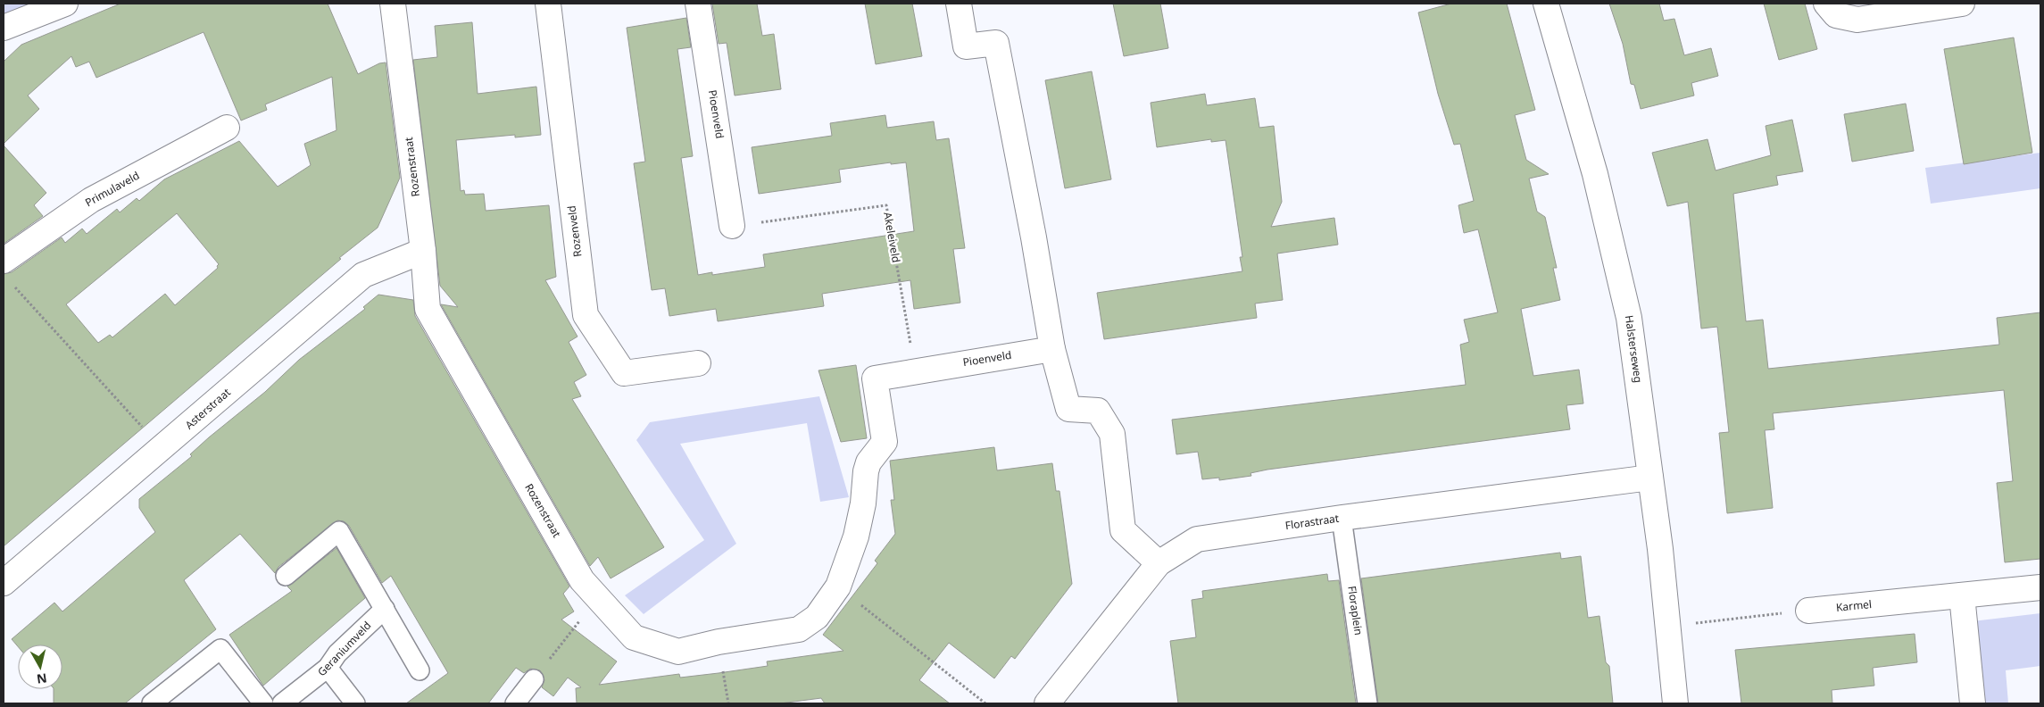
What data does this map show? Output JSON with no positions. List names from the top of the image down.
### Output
{
  "streets": {
    "street": [
      "Pioenveld",
      "Rozenstraat",
      "Primulaveld",
      "Rozenveld",
      "Halsterseweg",
      "Asterstraat",
      "Florastraat",
      "Karmel"
    ],
    "lane": ["Floraplein", "Geraniumveld"],
    "path": ["Akeleiveld"]
  },
  "crossings": [
    ["Pioenveld", "Rozenstraat"],
    ["Pioenveld", "Akeleiveld"],
    ["Rozenstraat", "Asterstraat"],
    ["Halsterseweg", "Florastraat"],
    ["Florastraat", "Floraplein"]
  ],
  "north": "bottom"
}
